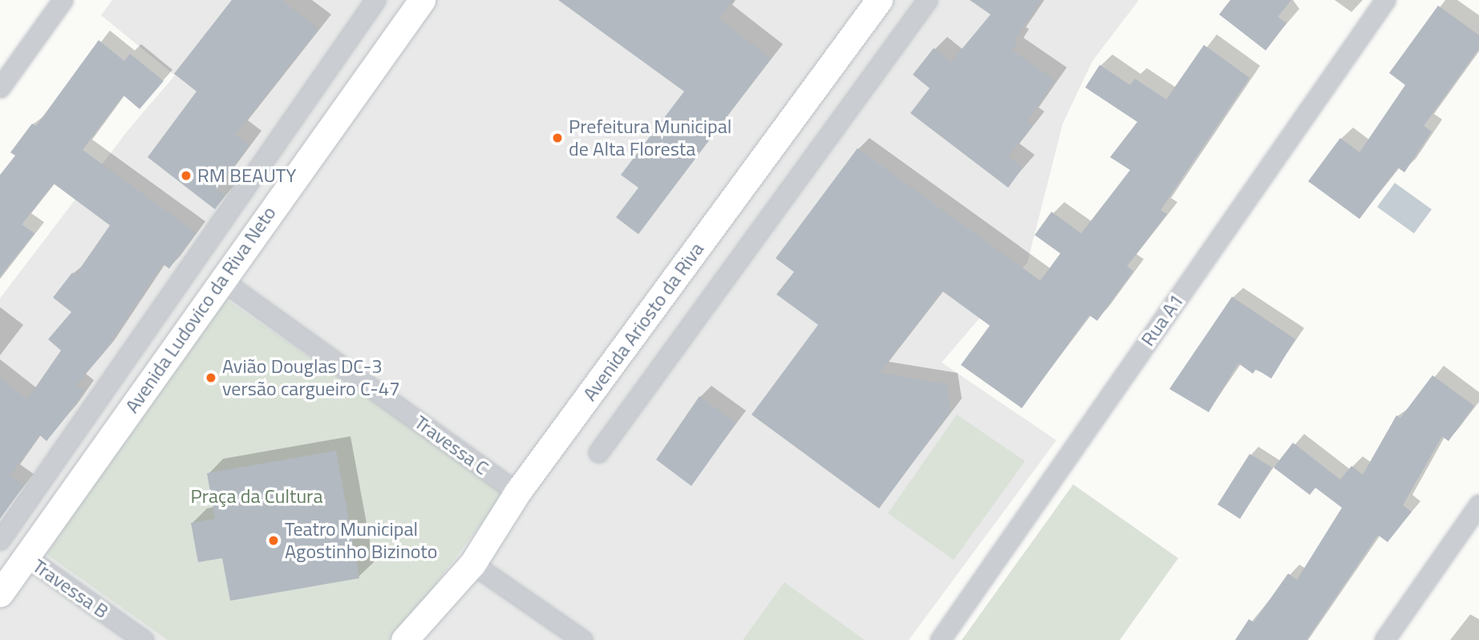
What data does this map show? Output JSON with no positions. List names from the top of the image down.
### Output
{
  "streets": {
    "street": [
      "Avenida Ludovico da Riva Neto",
      "Rua A1",
      "Avenida Ariosto da Riva",
      "Travessa C",
      "Travessa B"
    ]
  },
  "crossings": [
    ["Avenida Ludovico da Riva Neto", "Travessa C"],
    ["Avenida Ludovico da Riva Neto", "Travessa B"],
    ["Avenida Ariosto da Riva", "Travessa C"]
  ],
  "parks": ["Praça da Cultura"],
  "places": [
    "Prefeitura Municipal de Alta Floresta",
    "RM BEAUTY",
    "Avião Douglas DC-3 versão cargueiro C-47",
    "Teatro Municipal Agostinho Bizinoto"
  ]
}
